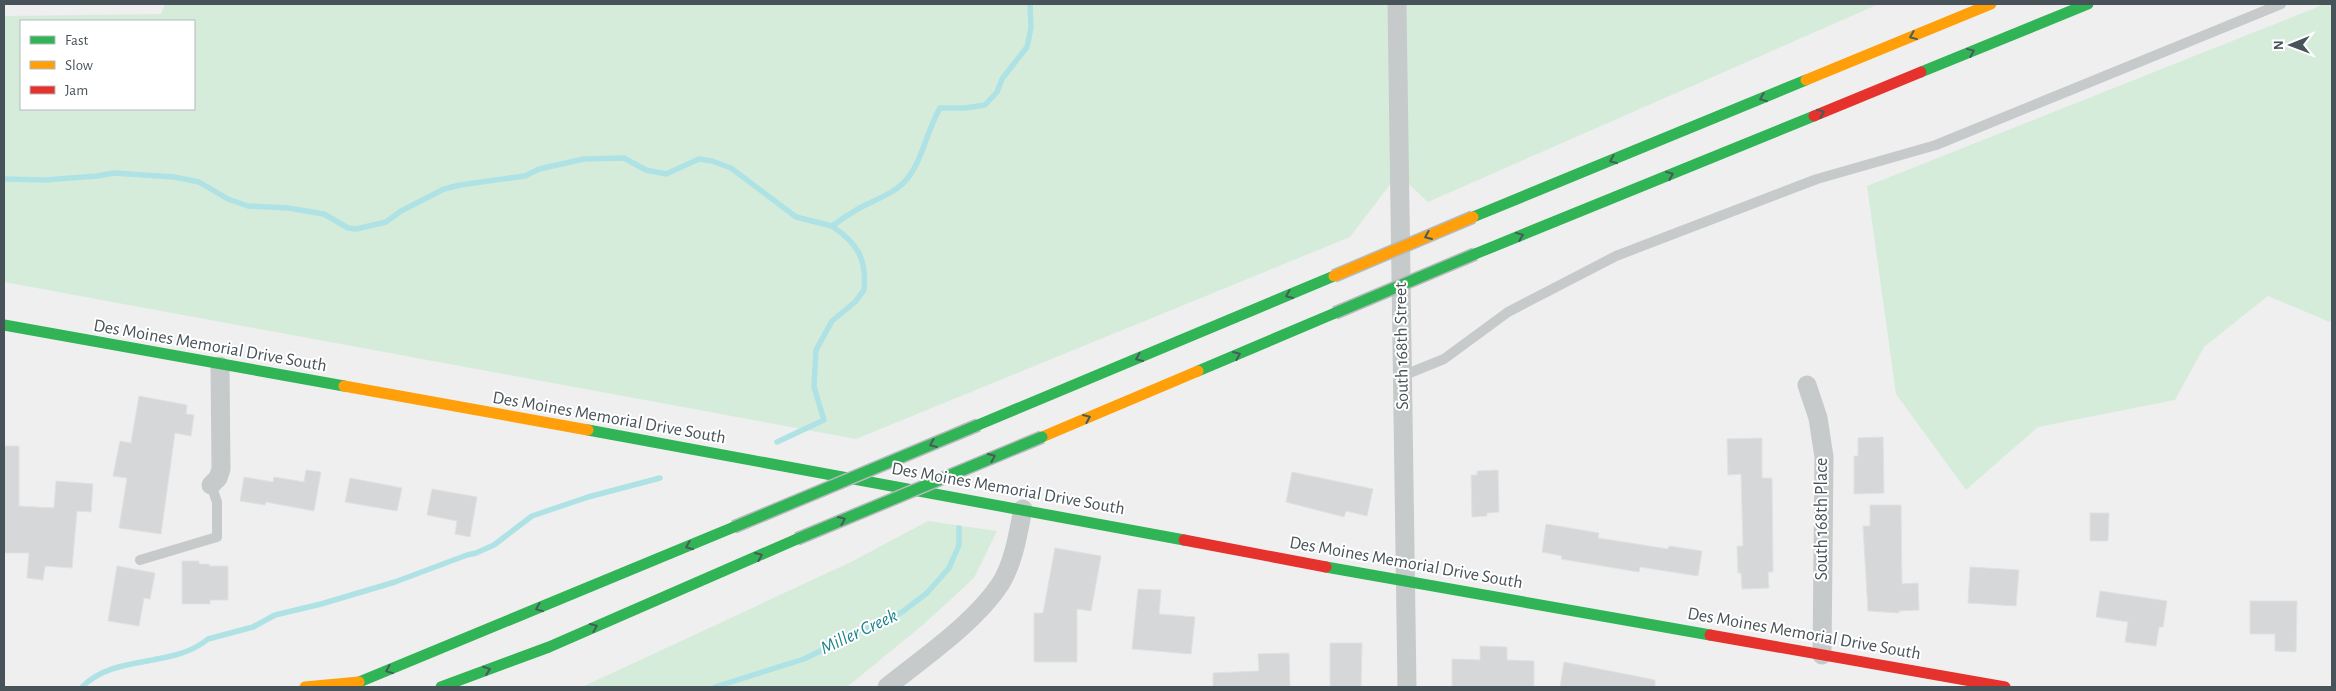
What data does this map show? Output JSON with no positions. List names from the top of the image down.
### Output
{
  "streets": {
    "main road": ["Des Moines Memorial Drive South"],
    "street": ["South 168th Street", "South 168th Place"]
  },
  "crossings": [
    ["Des Moines Memorial Drive South", "South 168th Street"],
    ["Des Moines Memorial Drive South", "South 168th Place"]
  ],
  "water": ["Miller Creek"],
  "legend": ["Fast", "Slow", "Jam"],
  "north": "left"
}
